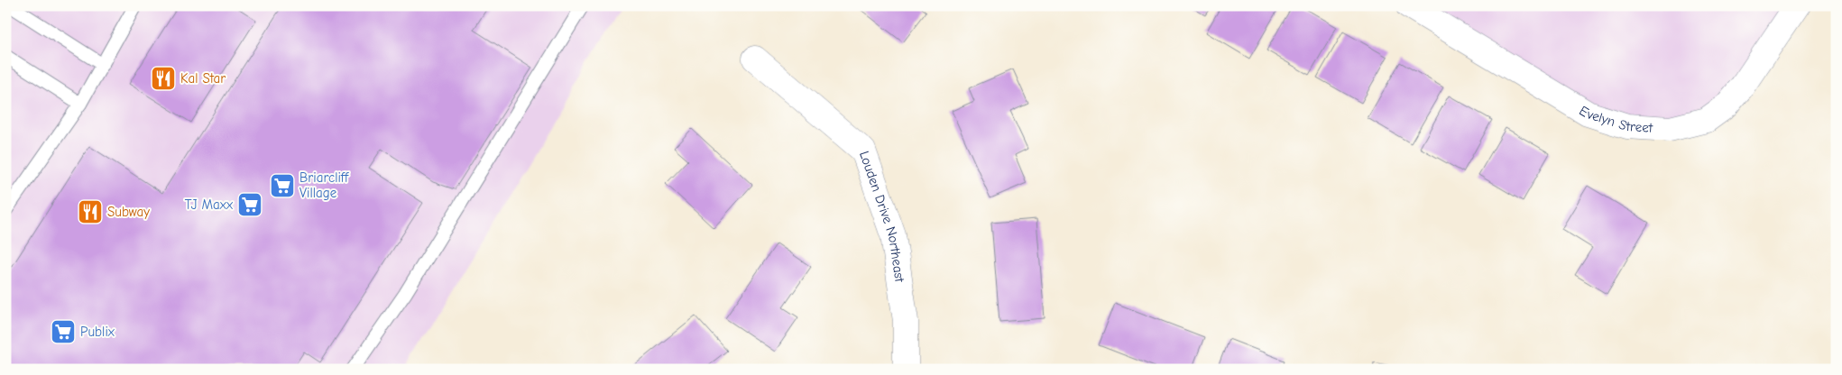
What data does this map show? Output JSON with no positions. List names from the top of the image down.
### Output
{
  "streets": {
    "street": ["Evelyn Street", "Louden Drive Northeast"]
  },
  "places": {
    "restaurant": ["Kal Star", "Subway"],
    "supermarket": ["Briarcliff Village", "TJ Maxx", "Publix"]
  }
}
